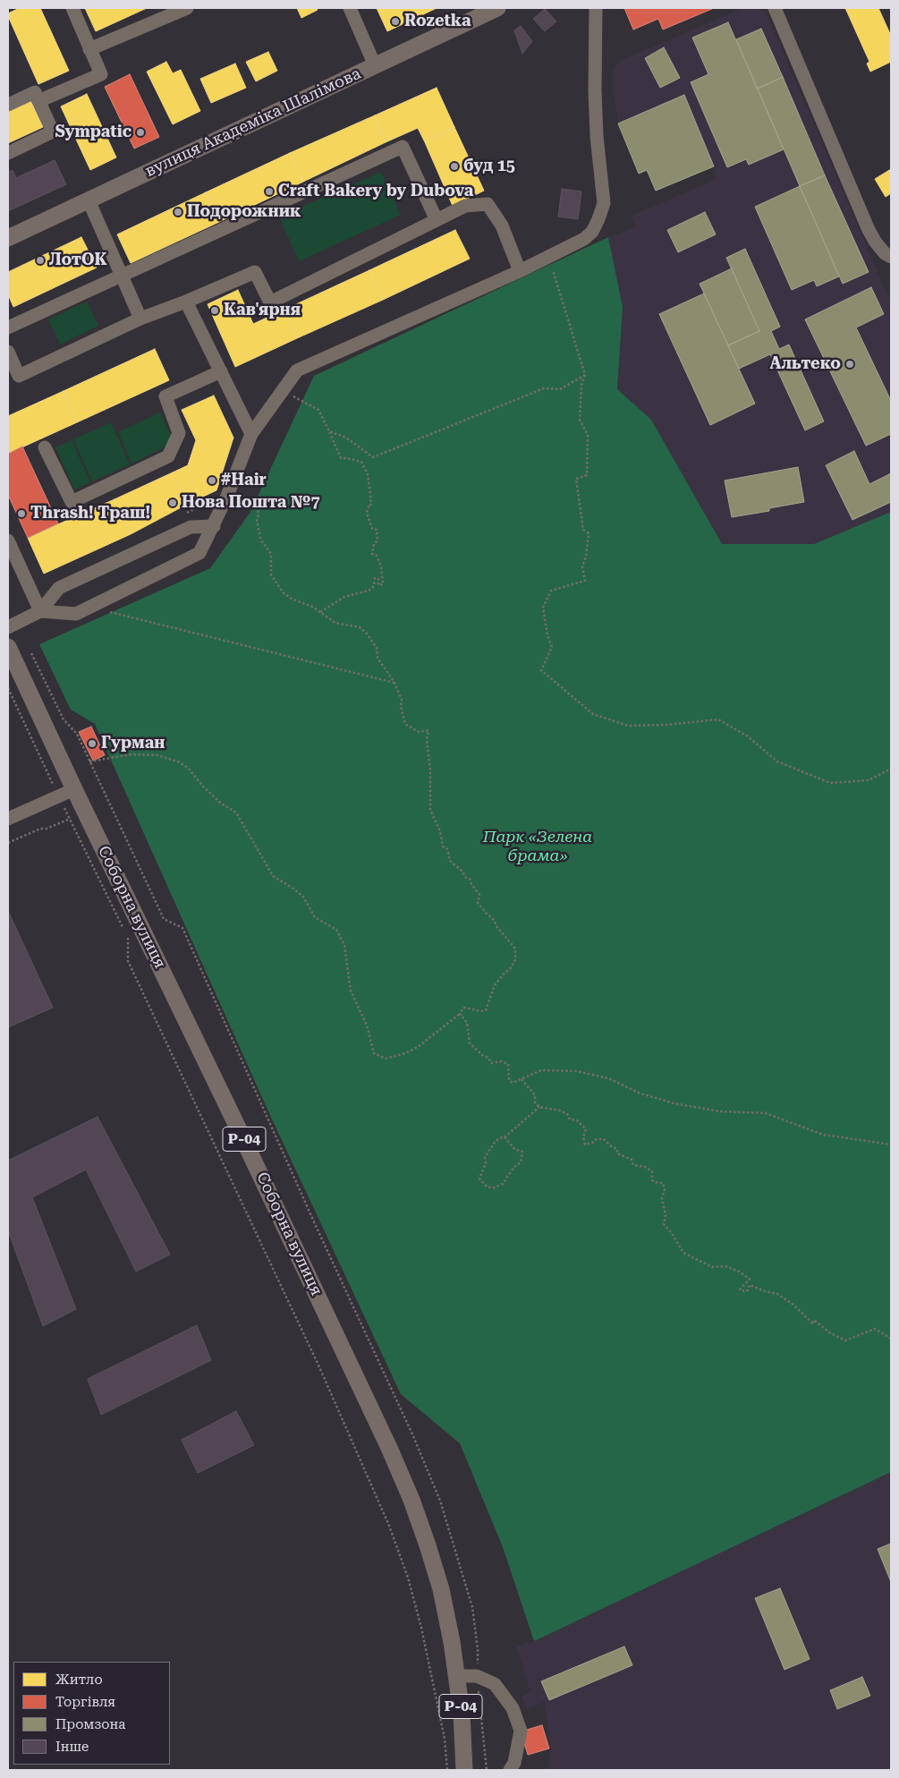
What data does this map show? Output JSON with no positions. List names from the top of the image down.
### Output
{
  "streets": {
    "main road": ["вулиця Академіка Шалімова", "Соборна вулиця", "Р-04"]
  },
  "parks": ["Парк «Зелена брама»"],
  "places": [
    "Rozetka",
    "Sympatic",
    "буд 15",
    "Craft Bakery by Dubova",
    "Подорожник",
    "ЛотОК",
    "Кав'ярня",
    "Альтеко",
    "#Hair",
    "Нова Пошта №7",
    "Thrash! Траш!",
    "Гурман"
  ],
  "legend": [
    "Житло",
    "Торгівля",
    "Промзона",
    "Інше"
  ]
}
